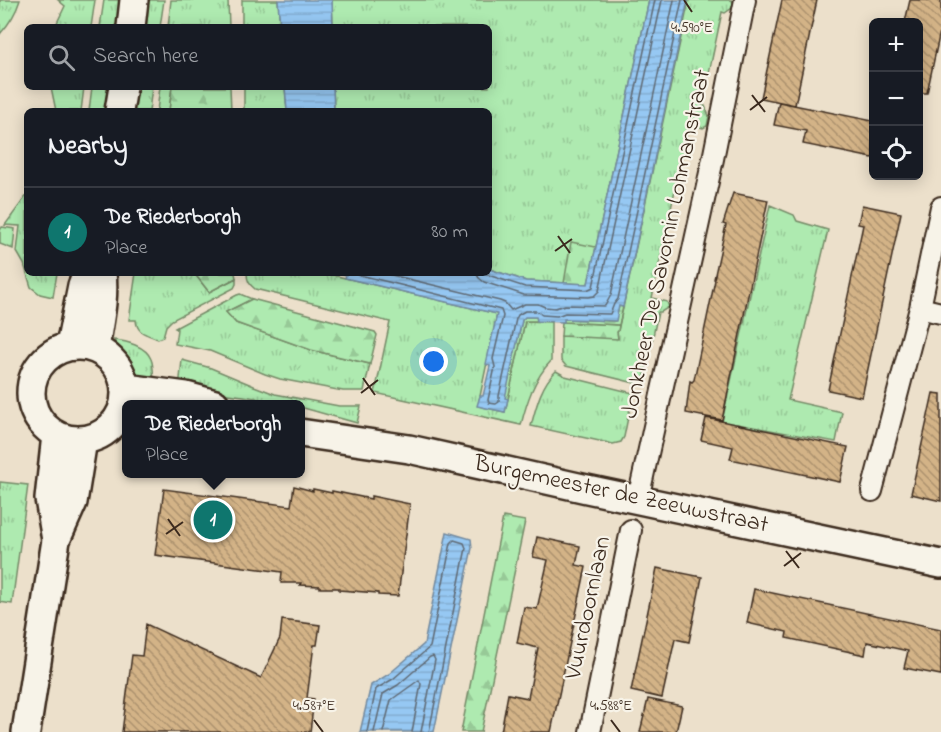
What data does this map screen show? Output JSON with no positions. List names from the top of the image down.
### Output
{
  "streets": {
    "street": ["Jonkheer De Savornin Lohmanstraat", "Burgemeester de Zeeuwstraat", "Vuurdoornlaan"]
  },
  "crossings": [
    ["Jonkheer De Savornin Lohmanstraat", "Burgemeester de Zeeuwstraat"]
  ],
  "page": {
    "map_buttons": ["+", "−"],
    "search": "Search here",
    "heading": "Nearby",
    "list": [
      {
        "mark": "1",
        "name": "De Riederborgh",
        "note": "Place",
        "value": "80 m"
      }
    ],
    "popup": ["De Riederborgh", "Place"],
    "pins": "1"
  },
  "coordinates": ["4.590°E", "4.587°E", "4.588°E"]
}
